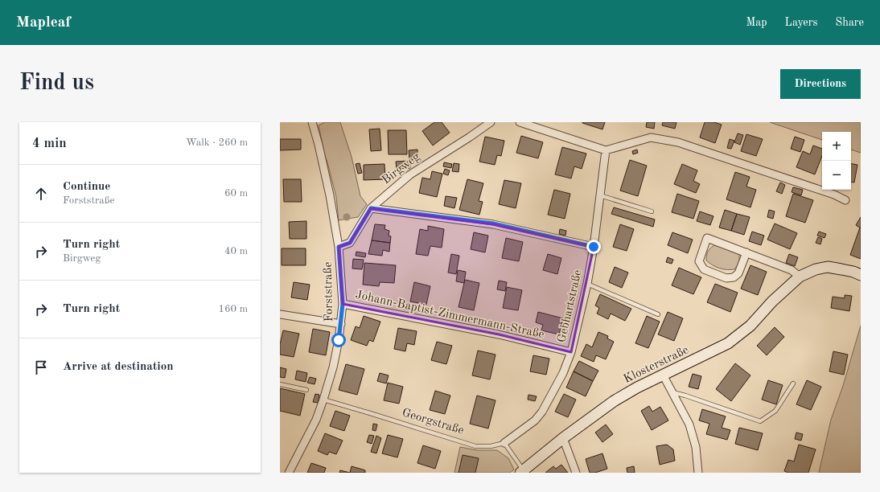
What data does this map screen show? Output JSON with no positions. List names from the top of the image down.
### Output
{
  "streets": {
    "main road": ["Klosterstraße"],
    "street": [
      "Birgweg",
      "Forststraße",
      "Gebhartstraße",
      "Johann-Baptist-Zimmermann-Straße"
    ],
    "lane": ["Georgstraße"]
  },
  "crossings": [
    ["Birgweg", "Forststraße"],
    ["Forststraße", "Johann-Baptist-Zimmermann-Straße"],
    ["Forststraße", "Georgstraße"],
    ["Gebhartstraße", "Johann-Baptist-Zimmermann-Straße"],
    ["Gebhartstraße", "Georgstraße"]
  ],
  "page": {
    "header": "Mapleaf",
    "nav": ["Map", "Layers", "Share"],
    "buttons": "Directions",
    "title": "Find us",
    "heading": ["4 min", "Walk · 260 m"],
    "map_buttons": ["+", "−"],
    "list": [
      ["Continue", "Forststraße", "60 m"],
      ["Turn right", "Birgweg", "40 m"],
      ["Turn right", "160 m"],
      "Arrive at destination"
    ]
  }
}
